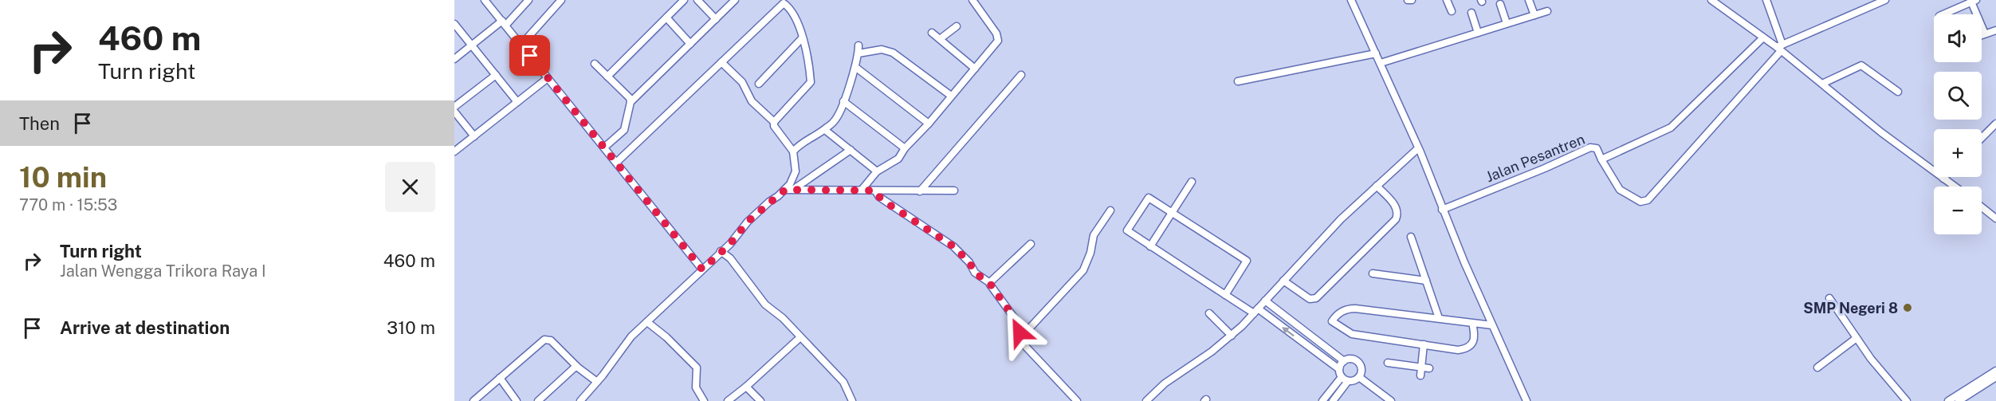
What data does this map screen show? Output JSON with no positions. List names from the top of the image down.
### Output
{
  "streets": {
    "street": ["Jalan Pesantren"]
  },
  "places": ["SMP Negeri 8"],
  "page": {
    "turn": ["460 m", "Turn right"],
    "map_buttons": ["+", "−"],
    "then": "Then",
    "heading": ["10 min", "770 m · 15:53"],
    "list": [
      {
        "name": "Turn right",
        "note": "Jalan Wengga Trikora Raya I",
        "value": "460 m"
      },
      {
        "name": "Arrive at destination",
        "value": "310 m"
      }
    ]
  }
}
